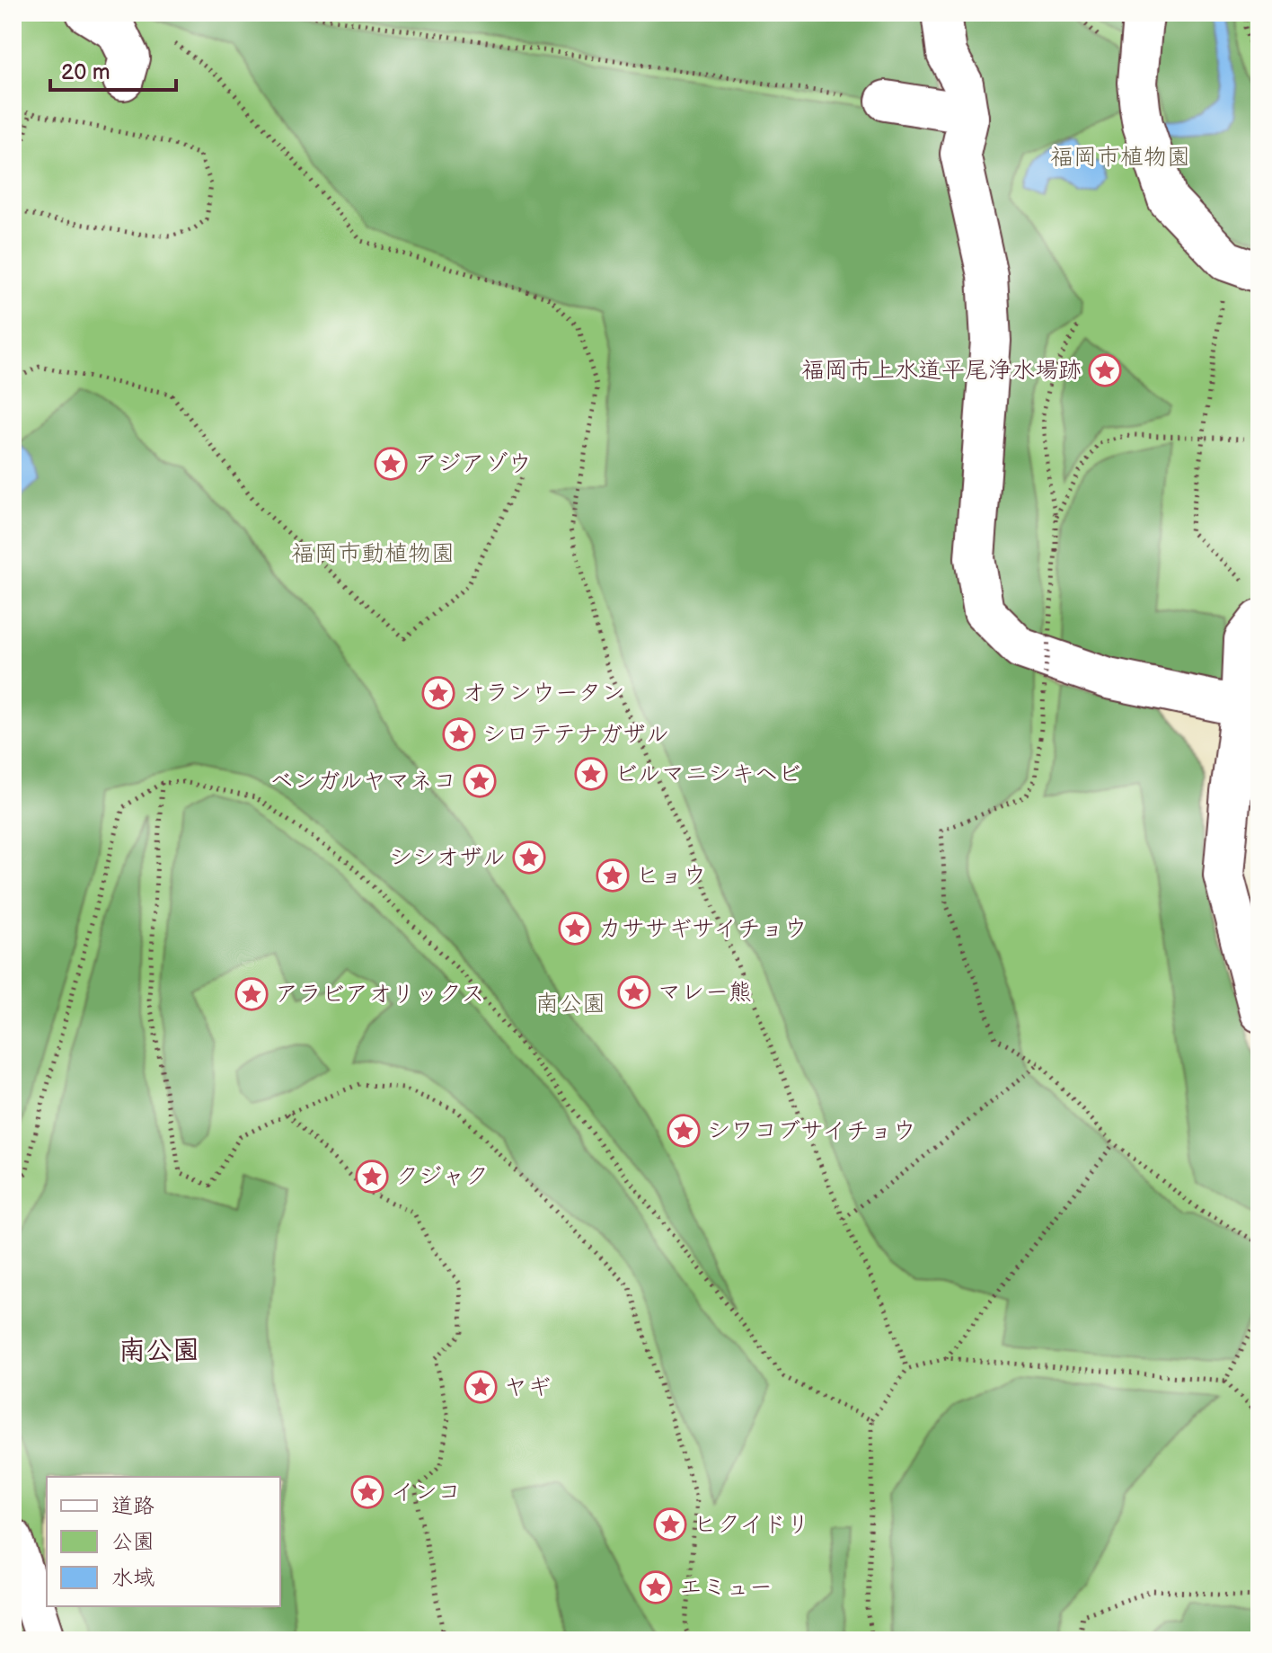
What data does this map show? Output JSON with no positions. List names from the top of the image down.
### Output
{
  "districts": ["南公園"],
  "parks": ["福岡市植物園", "福岡市動植物園", "南公園"],
  "places": {
    "place": [
      "福岡市上水道平尾浄水場跡",
      "アジアゾウ",
      "オランウータン",
      "シロテテナガザル",
      "ビルマニシキヘビ",
      "ベンガルヤマネコ",
      "シシオザル",
      "ヒョウ",
      "カササギサイチョウ",
      "マレー熊",
      "アラビアオリックス",
      "シワコブサイチョウ",
      "クジャク",
      "ヤギ",
      "インコ",
      "ヒクイドリ",
      "エミュー"
    ]
  },
  "legend": ["道路", "公園", "水域"],
  "scale_bar": "20 m"
}
